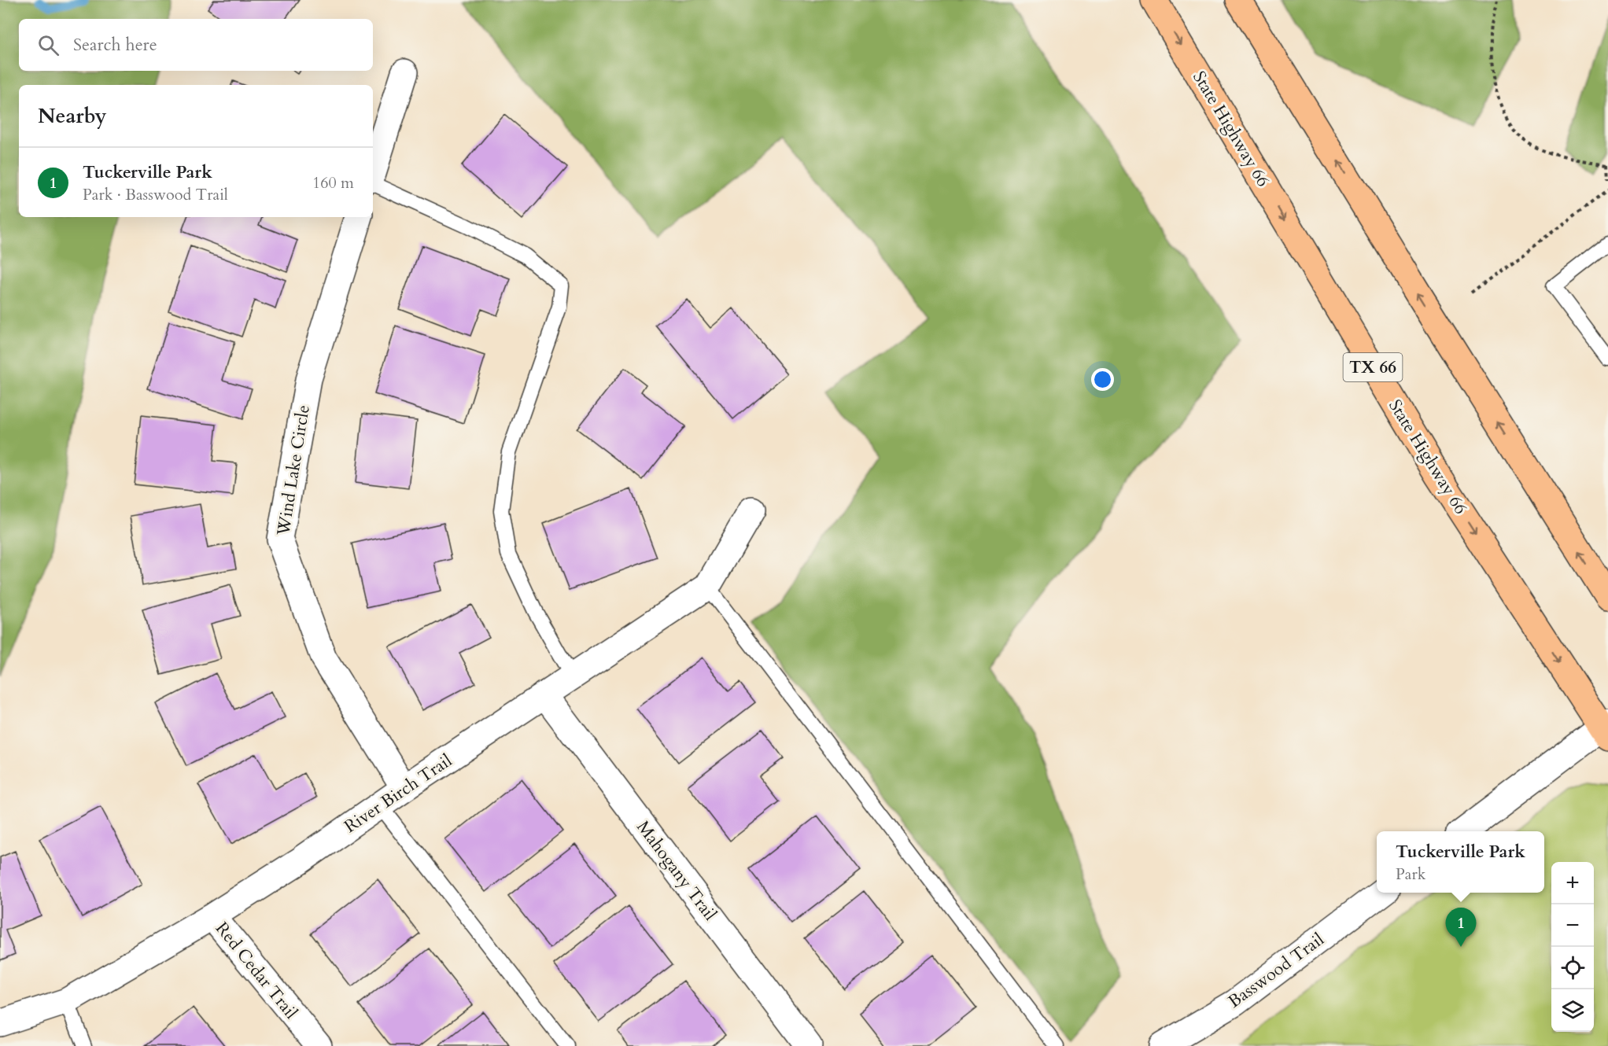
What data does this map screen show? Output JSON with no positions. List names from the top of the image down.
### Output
{
  "streets": {
    "main road": ["State Highway 66", "TX 66"],
    "street": [
      "Wind Lake Circle",
      "River Birch Trail",
      "Mahogany Trail",
      "Red Cedar Trail",
      "Basswood Trail"
    ]
  },
  "crossings": [
    ["Wind Lake Circle", "River Birch Trail"],
    ["River Birch Trail", "Mahogany Trail"],
    ["River Birch Trail", "Red Cedar Trail"]
  ],
  "page": {
    "search": "Search here",
    "heading": "Nearby",
    "list": [
      {
        "mark": "1",
        "name": "Tuckerville Park",
        "note": "Park · Basswood Trail",
        "value": "160 m"
      }
    ],
    "popup": ["Tuckerville Park", "Park"],
    "map_buttons": ["+", "−"],
    "pins": "1"
  }
}
